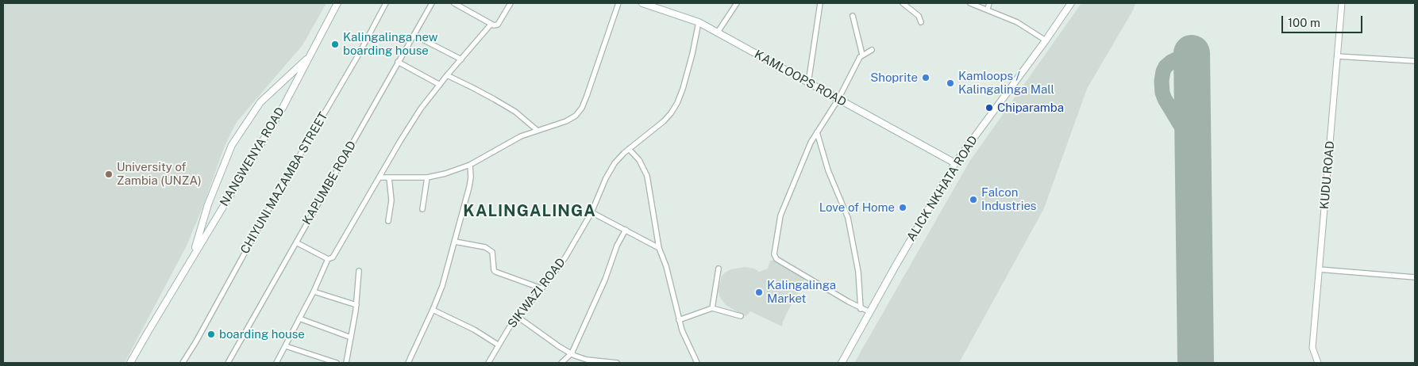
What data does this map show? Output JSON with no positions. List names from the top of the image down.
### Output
{
  "streets": {
    "main road": ["KAMLOOPS ROAD", "NANGWENYA ROAD", "ALICK NKHATA ROAD"],
    "street": [
      "KUDU ROAD",
      "CHIYUNI MAZAMBA STREET",
      "KAPUMBE ROAD",
      "SIKWAZI ROAD"
    ]
  },
  "crossings": [
    ["KAMLOOPS ROAD", "ALICK NKHATA ROAD"],
    ["KAMLOOPS ROAD", "SIKWAZI ROAD"]
  ],
  "districts": ["KALINGALINGA"],
  "places": [
    "Kalingalinga new boarding house",
    "Shoprite",
    "Kamloops / Kalingalinga Mall",
    "Chiparamba",
    "University of Zambia (UNZA)",
    "Falcon Industries",
    "Love of Home",
    "Kalingalinga Market",
    "boarding house"
  ],
  "scale_bar": "100 m"
}
